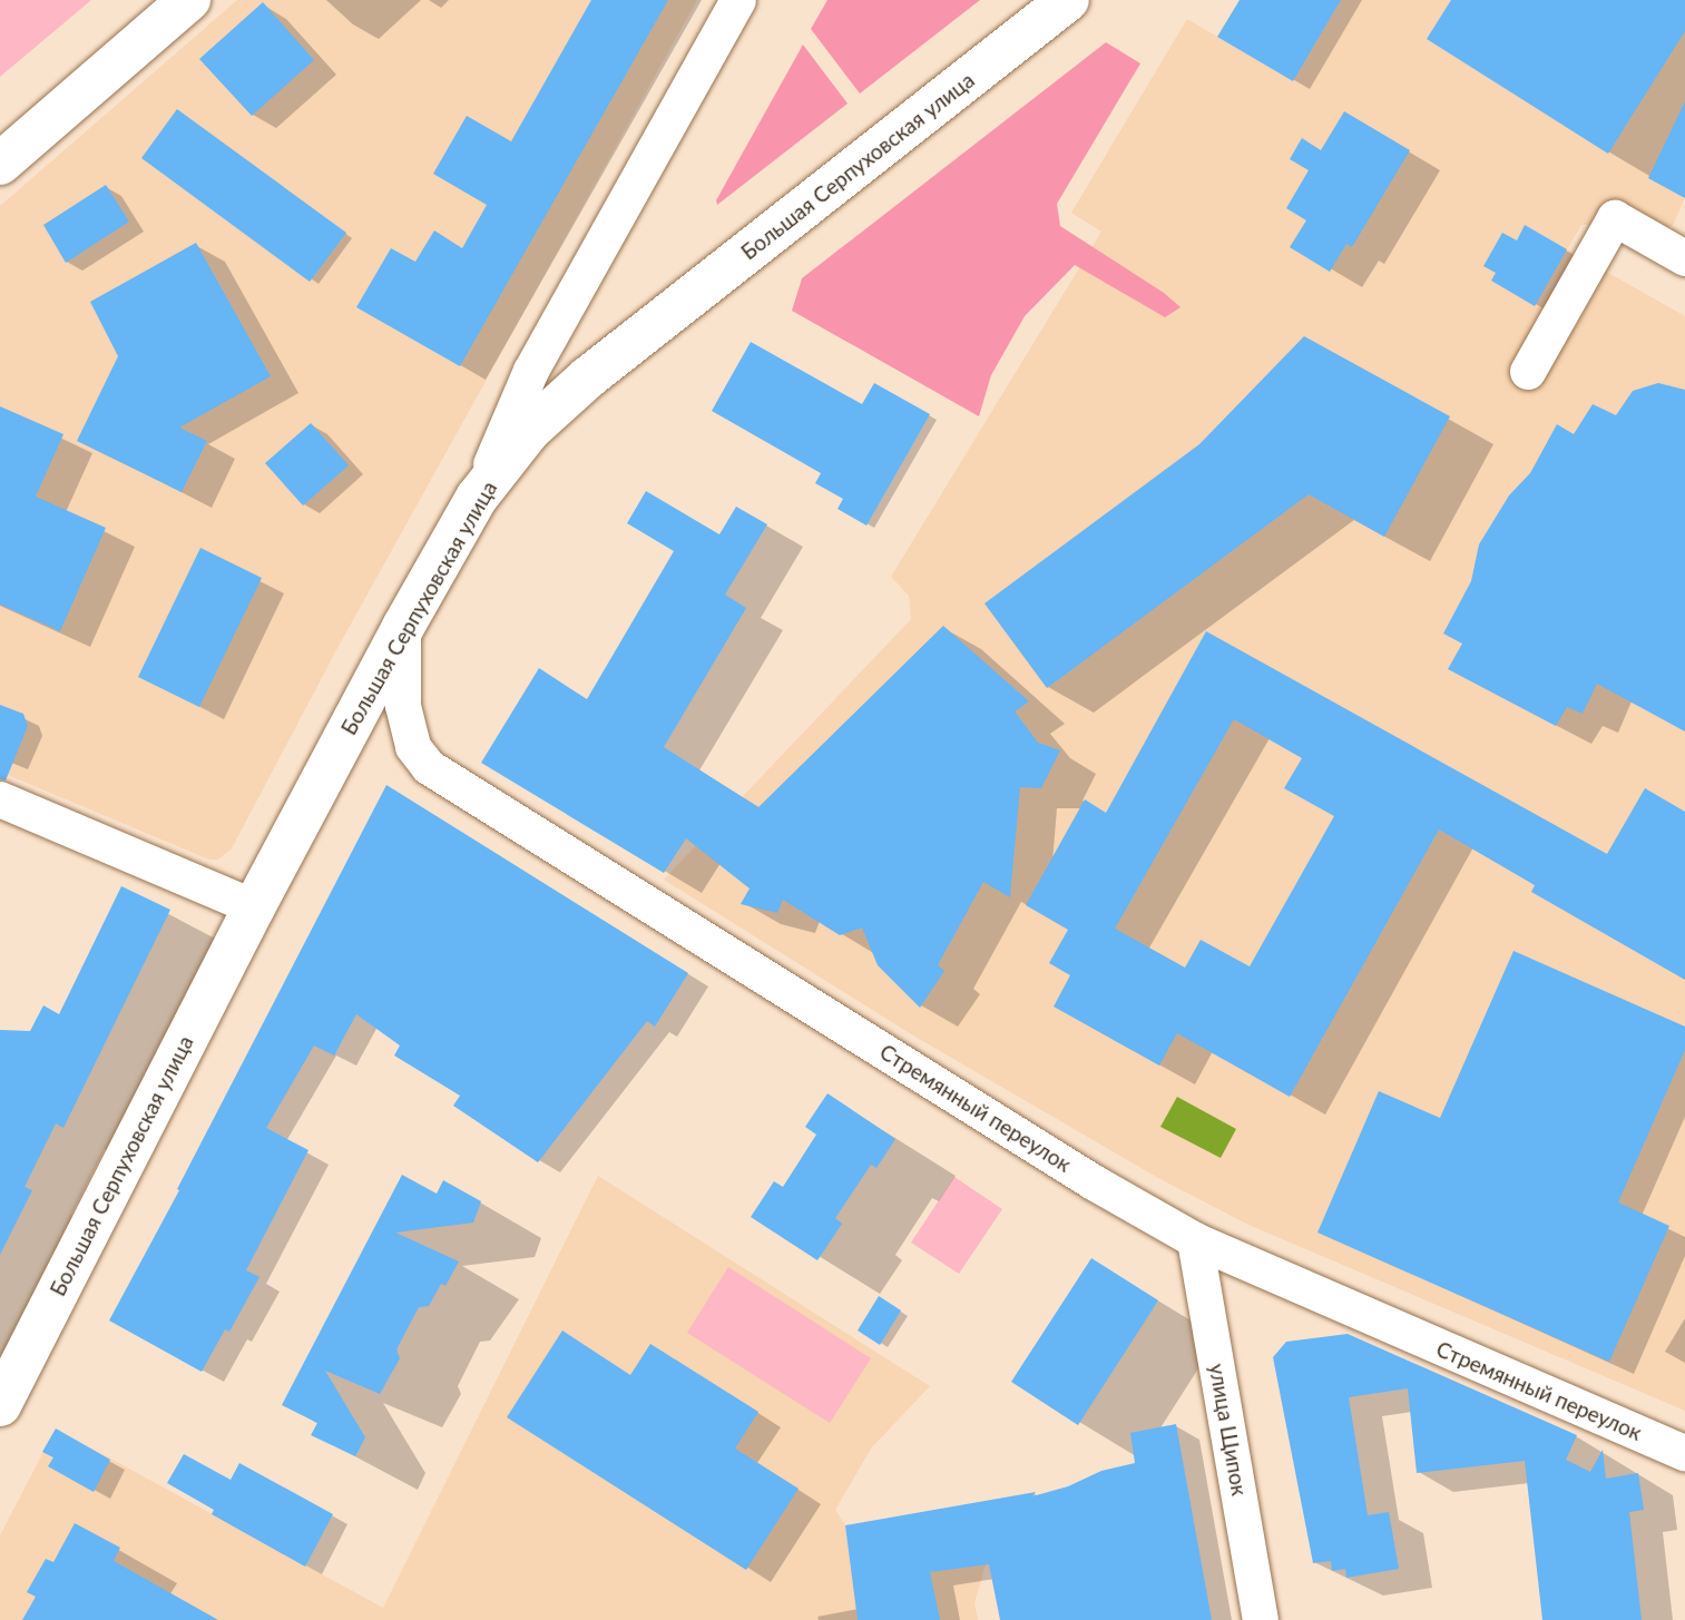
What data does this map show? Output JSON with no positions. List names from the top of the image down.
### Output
{
  "streets": {
    "main road": ["Большая Серпуховская улица"],
    "street": ["Стремянный переулок", "улица Щипок"]
  },
  "crossings": [
    ["Большая Серпуховская улица", "Стремянный переулок"],
    ["Стремянный переулок", "улица Щипок"]
  ]
}
